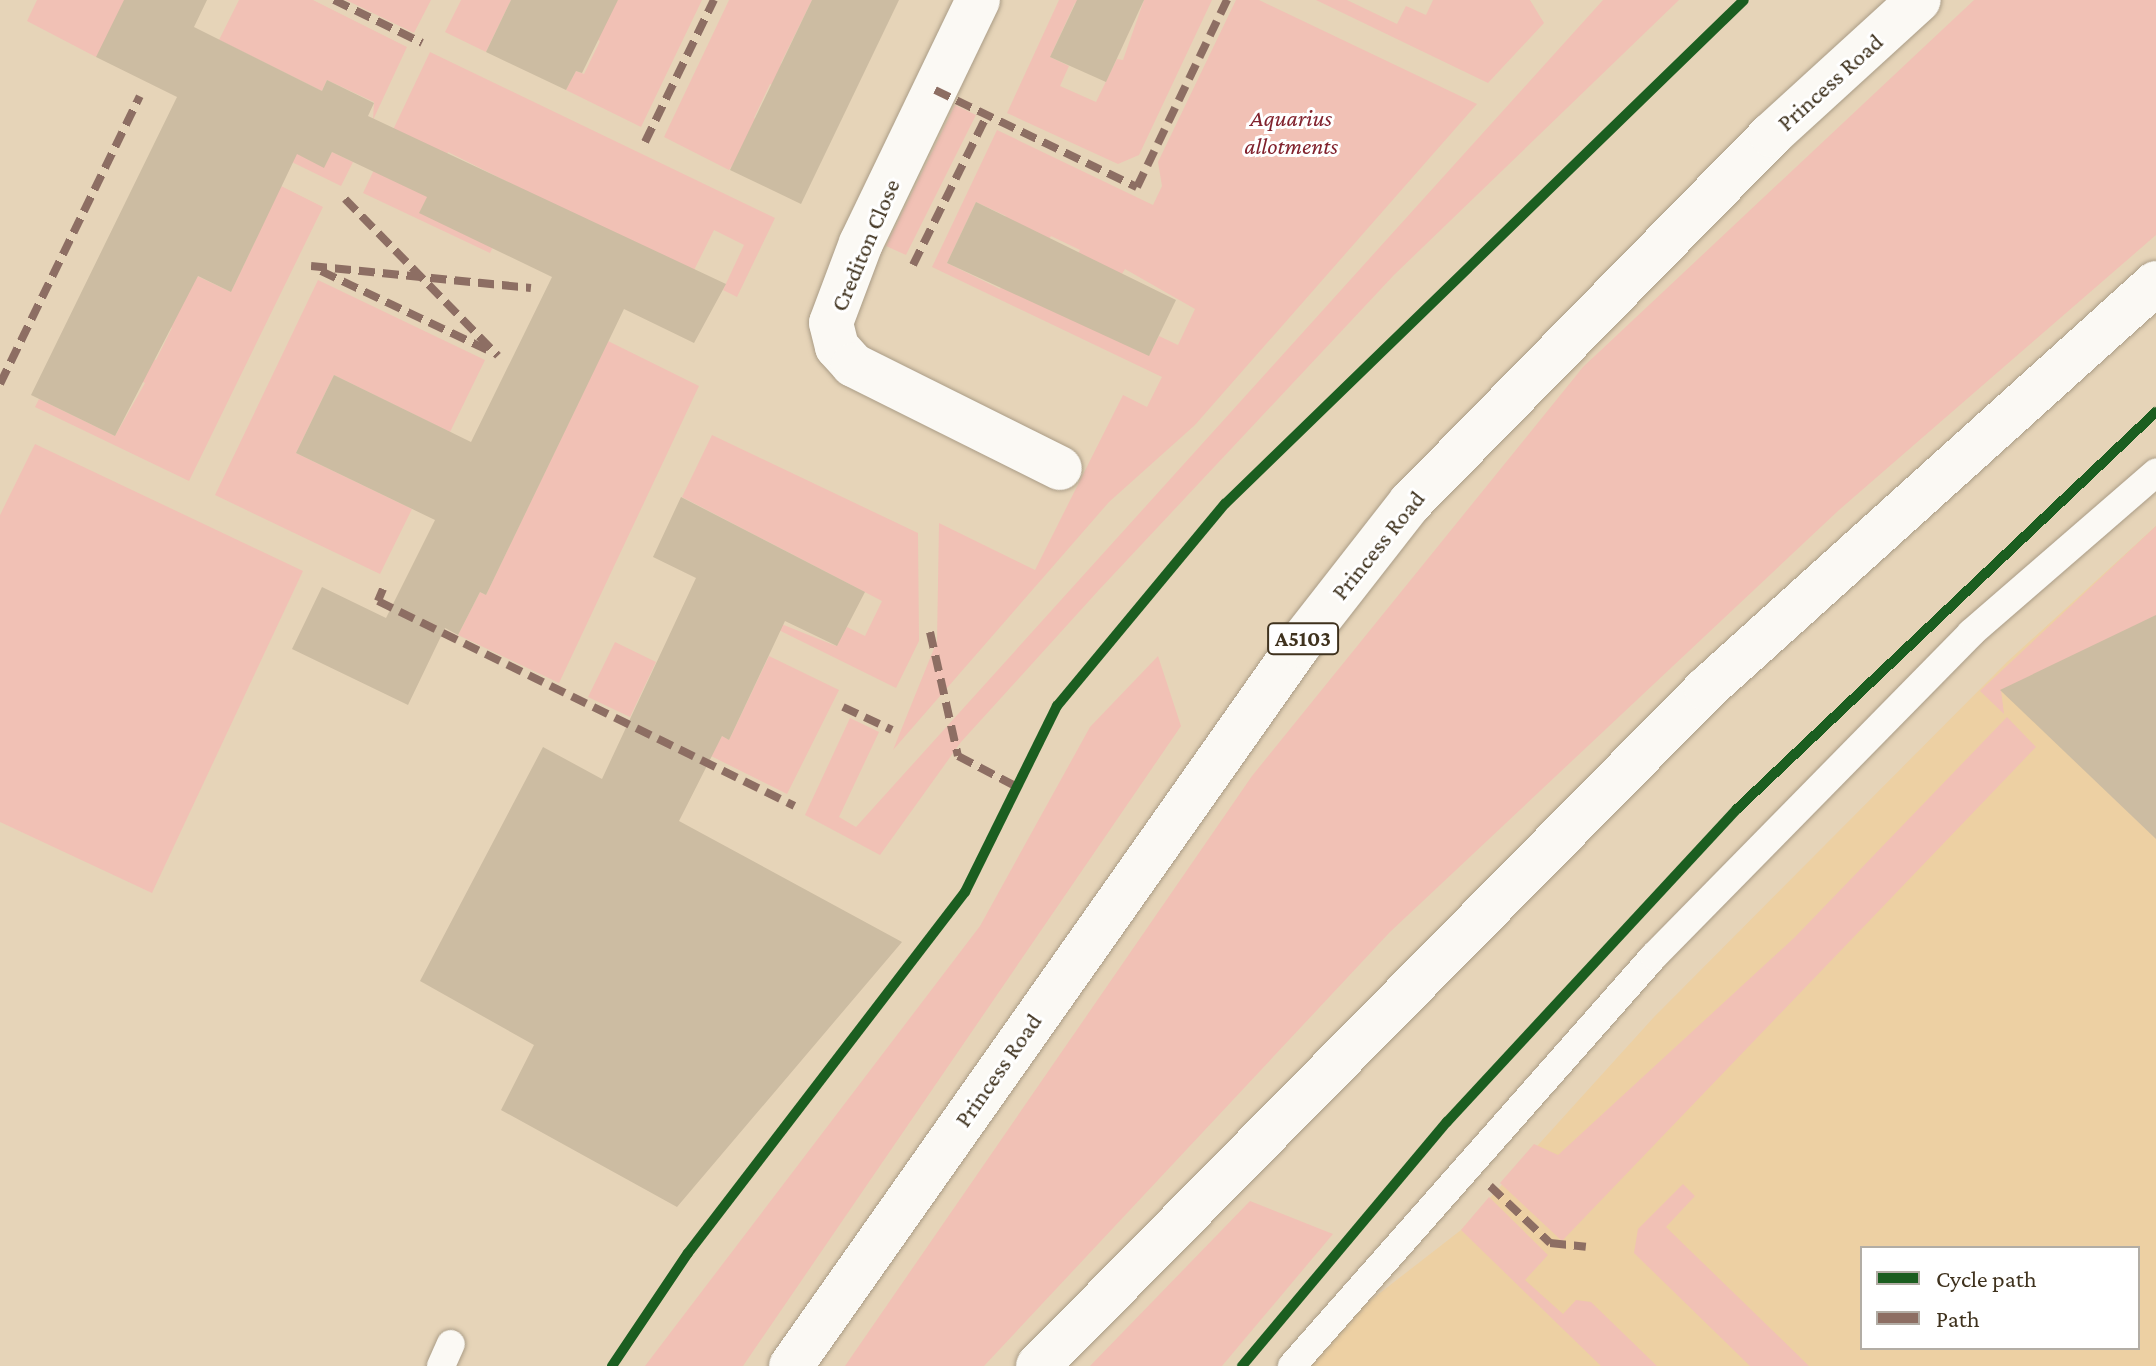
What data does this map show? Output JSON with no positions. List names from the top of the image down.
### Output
{
  "streets": {
    "main road": ["Princess Road", "Crediton Close", "A5103"]
  },
  "parks": ["Aquarius allotments"],
  "legend": ["Cycle path", "Path"]
}
